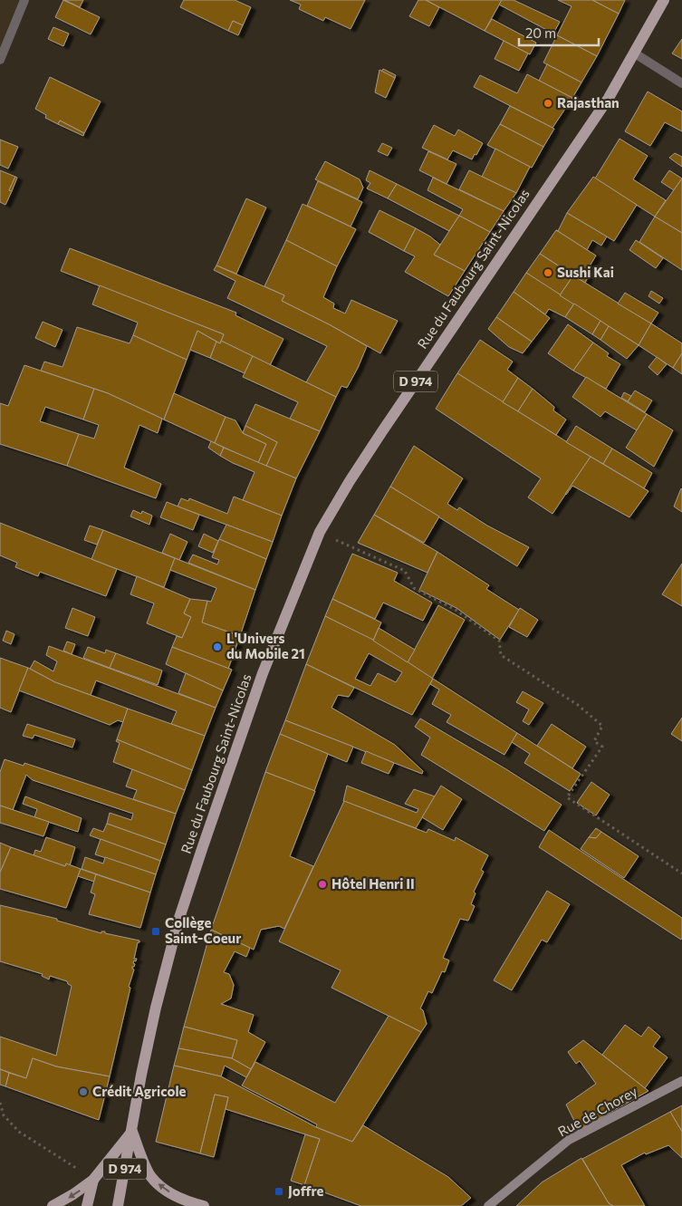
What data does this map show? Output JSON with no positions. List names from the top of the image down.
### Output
{
  "streets": {
    "main road": ["Rue du Faubourg Saint-Nicolas", "D 974"],
    "street": ["Rue de Chorey"]
  },
  "places": {
    "other": [
      "Rajasthan",
      "Sushi Kai",
      "L'Univers du Mobile 21",
      "Hôtel Henri II",
      "Crédit Agricole"
    ],
    "transit": ["Collège Saint-Coeur", "Joffre"]
  },
  "scale_bar": "20 m"
}
